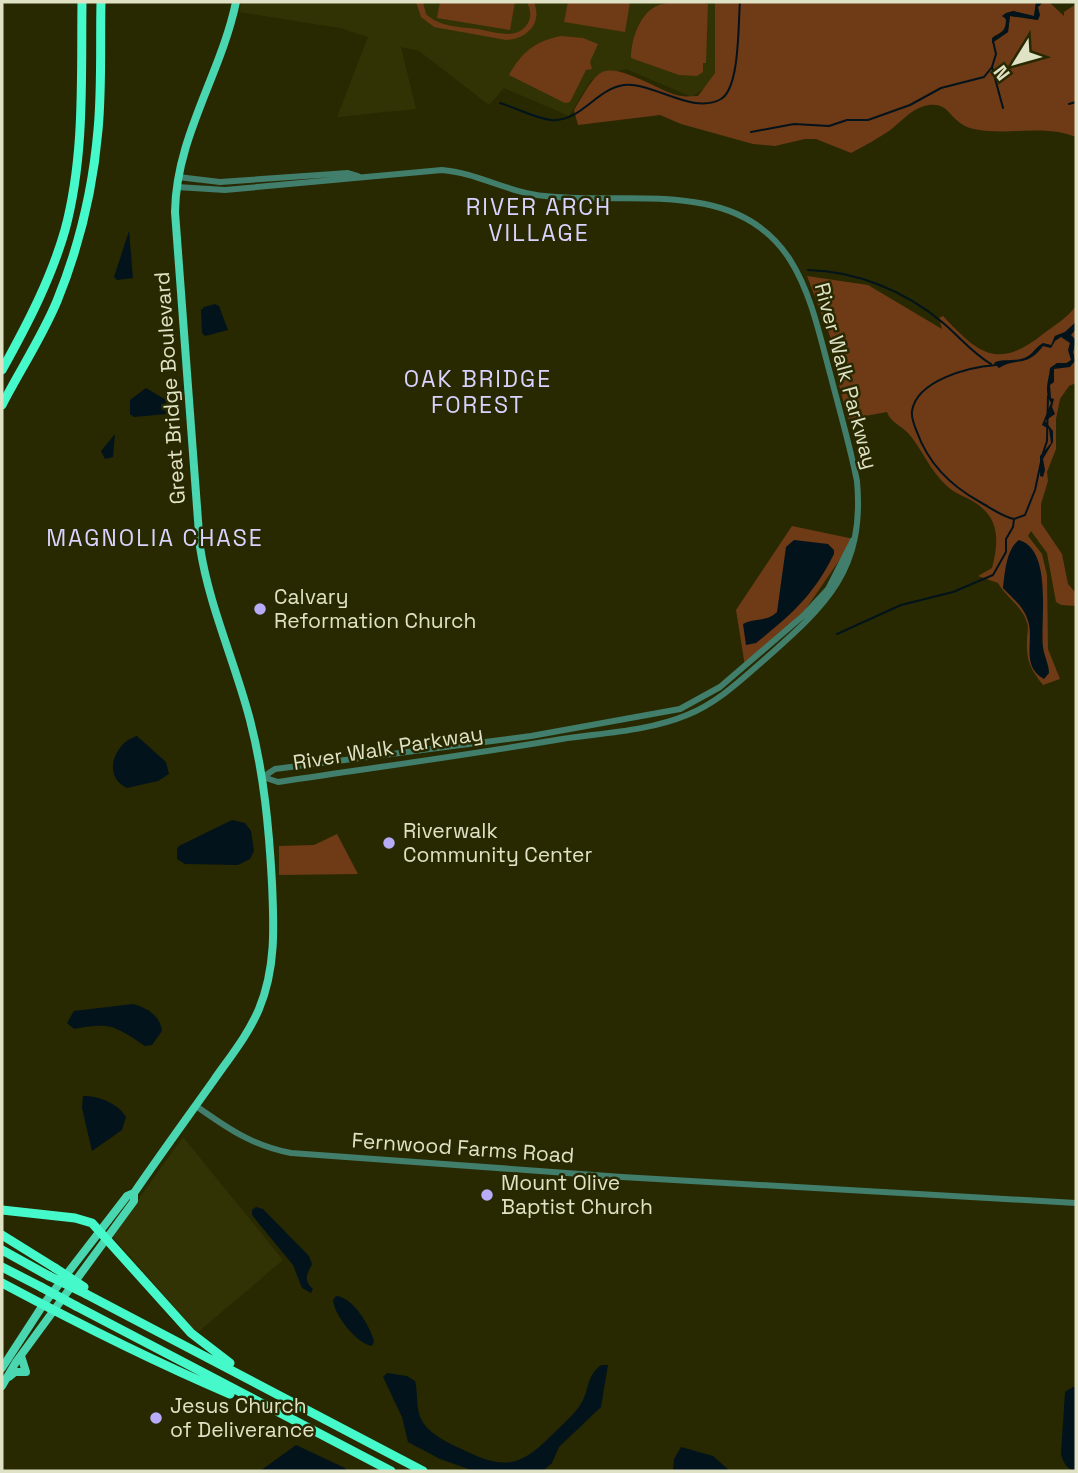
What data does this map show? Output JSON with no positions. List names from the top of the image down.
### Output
{
  "streets": {
    "main road": ["Great Bridge Boulevard"],
    "street": ["River Walk Parkway", "Fernwood Farms Road"]
  },
  "crossings": [
    ["River Walk Parkway", "Great Bridge Boulevard"],
    ["Great Bridge Boulevard", "Fernwood Farms Road"]
  ],
  "districts": ["RIVER ARCH VILLAGE", "OAK BRIDGE FOREST", "MAGNOLIA CHASE"],
  "places": [
    "Calvary Reformation Church",
    "Riverwalk Community Center",
    "Mount Olive Baptist Church",
    "Jesus Church of Deliverance"
  ],
  "north": "bottom left"
}
